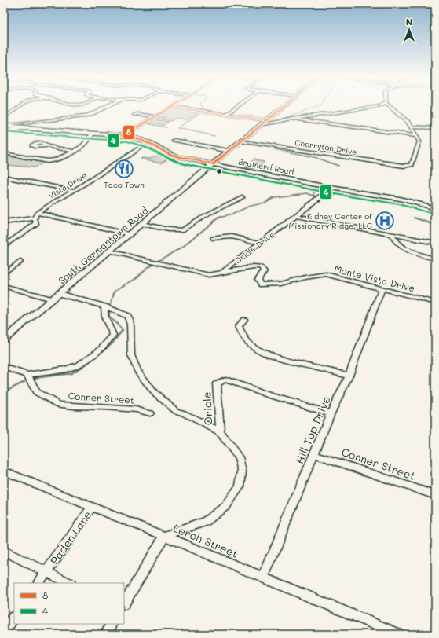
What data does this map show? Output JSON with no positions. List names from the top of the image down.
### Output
{
  "streets": {
    "main road": ["Brainerd Road", "South Germantown Road"],
    "street": [
      "Cherryton Drive",
      "Vista Drive",
      "Oriole Drive",
      "Monte Vista Drive",
      "Conner Street",
      "Oriole",
      "Hill Top Drive",
      "Paden Lane",
      "Lerch Street"
    ]
  },
  "crossings": [
    ["Cherryton Drive", "South Germantown Road"],
    ["Brainerd Road", "Vista Drive"],
    ["Brainerd Road", "South Germantown Road"],
    ["Brainerd Road", "Oriole Drive"],
    ["South Germantown Road", "Monte Vista Drive"],
    ["Oriole Drive", "Monte Vista Drive"],
    ["Monte Vista Drive", "Hill Top Drive"],
    ["Conner Street", "Hill Top Drive"],
    ["Oriole", "Hill Top Drive"],
    ["Hill Top Drive", "Lerch Street"],
    ["Paden Lane", "Lerch Street"]
  ],
  "places": {
    "restaurant": ["Taco Town"],
    "hospital": ["Kidney Center of Missionary Ridge, LLC"]
  },
  "lines": ["transit line 8", "transit line 4"],
  "legend": ["8", "4"],
  "north": "top"
}
